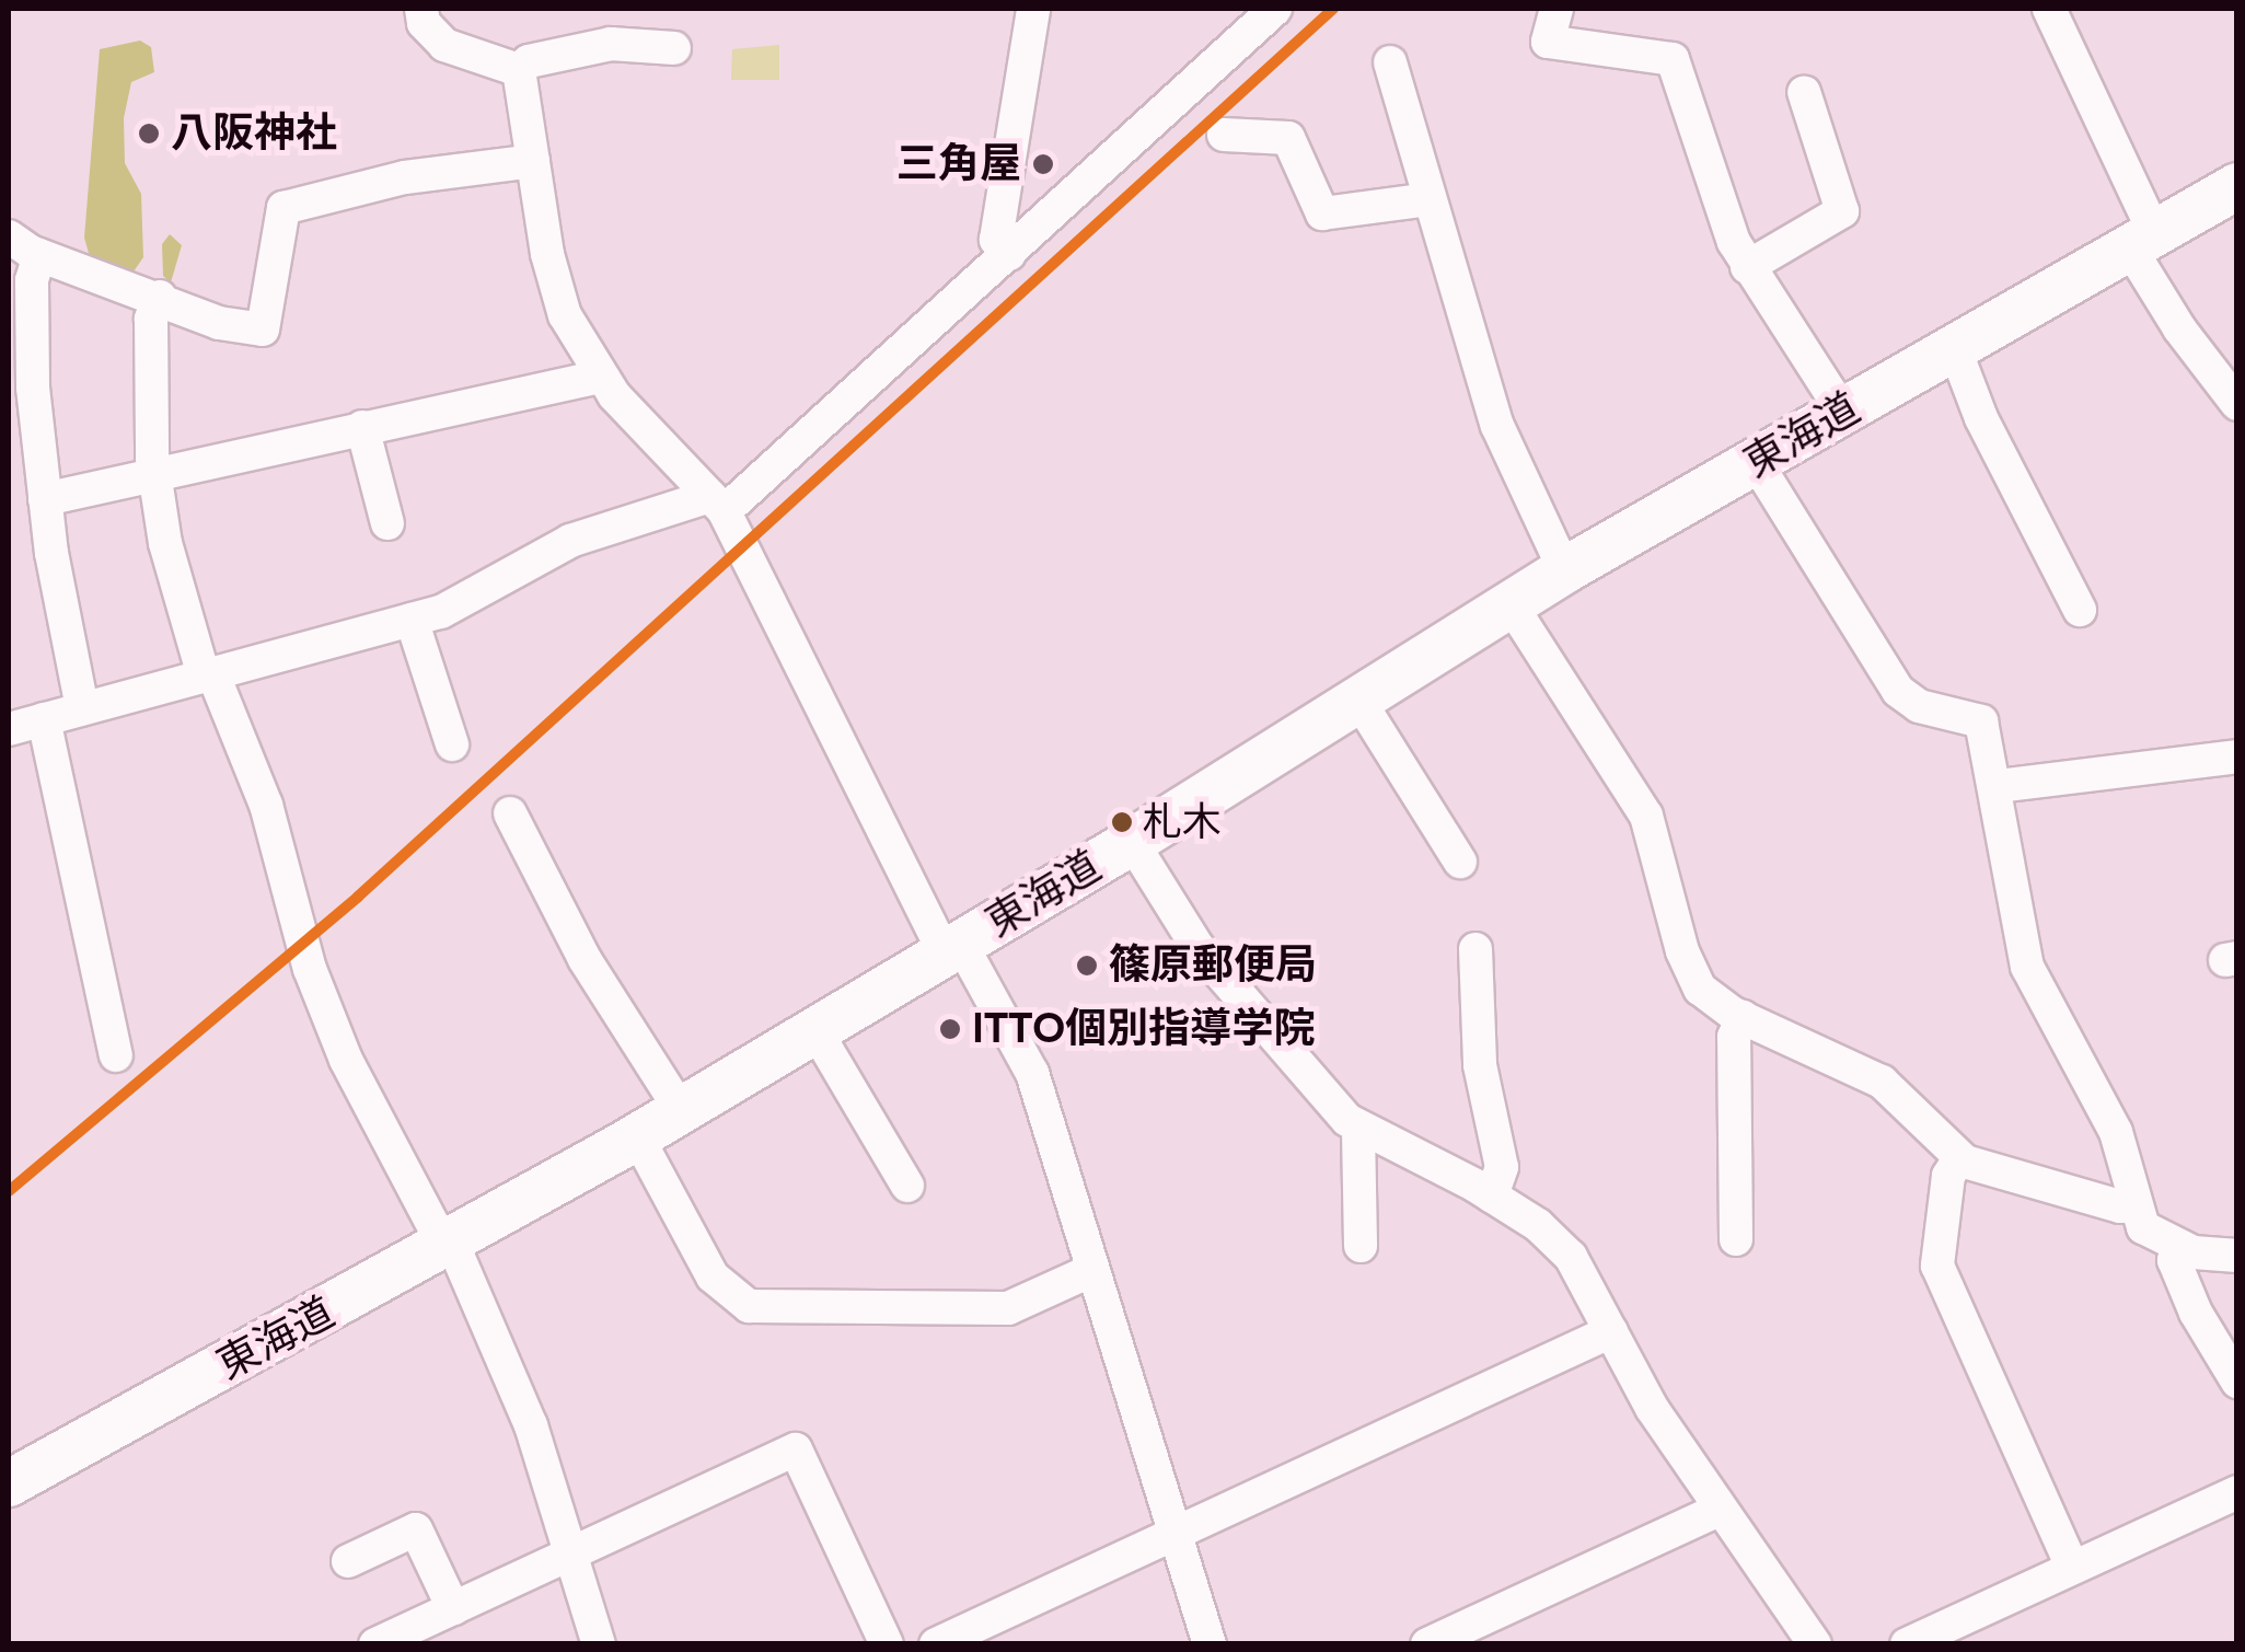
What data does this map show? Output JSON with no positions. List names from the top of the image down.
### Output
{
  "streets": {
    "main road": ["東海道"]
  },
  "places": [
    "八阪神社",
    "三角屋",
    "札木",
    "篠原郵便局",
    "ITTO個別指導学院"
  ]
}
